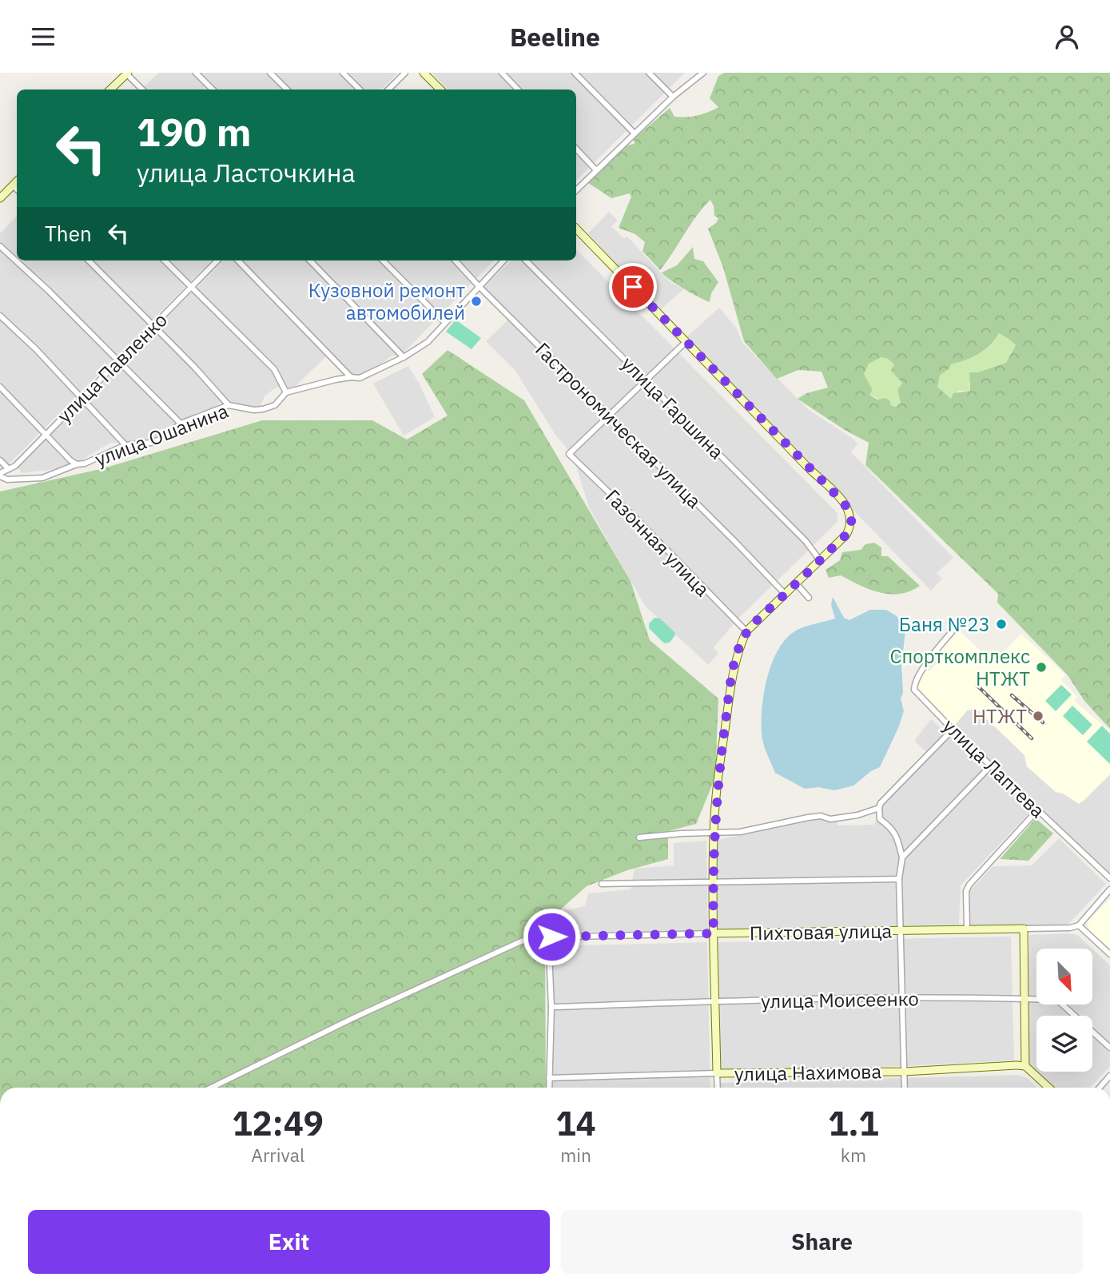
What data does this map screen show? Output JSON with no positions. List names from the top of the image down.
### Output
{
  "streets": {
    "street": [
      "улица Павленко",
      "улица Гаршина",
      "Гастрономическая улица",
      "улица Ошанина",
      "Газонная улица",
      "улица Лаптева",
      "Пихтовая улица",
      "улица Моисеенко",
      "улица Нахимова"
    ]
  },
  "crossings": [
    ["улица Павленко", "улица Ошанина"],
    ["Гастрономическая улица", "улица Ошанина"],
    ["Гастрономическая улица", "Газонная улица"]
  ],
  "places": [
    "Кузовной ремонт автомобилей",
    "Баня №23",
    "Спорткомплекс НТЖТ",
    "НТЖТ"
  ],
  "north": "bottom right",
  "page": {
    "header": "Beeline",
    "turn": ["190 m", "улица Ласточкина"],
    "then": "Then",
    "eta": [
      "12:49",
      "Arrival",
      "14",
      "min",
      "1.1",
      "km"
    ],
    "buttons": ["Exit", "Share"]
  }
}
